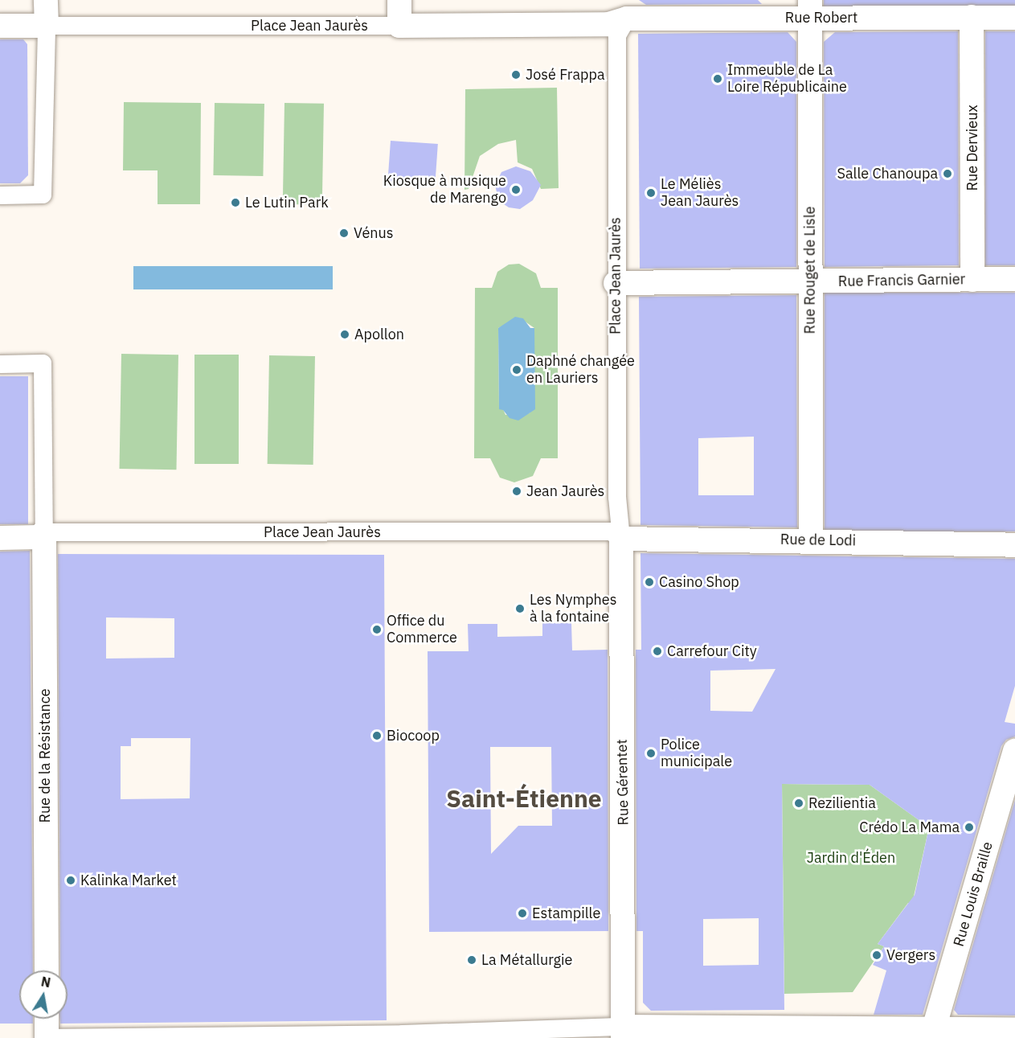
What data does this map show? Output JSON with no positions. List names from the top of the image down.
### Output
{
  "streets": {
    "street": [
      "Rue Robert",
      "Place Jean Jaurès",
      "Rue Dervieux",
      "Rue Rouget de Lisle",
      "Rue Francis Garnier",
      "Rue de Lodi",
      "Rue de la Résistance",
      "Rue Gérentet",
      "Rue Louis Braille"
    ]
  },
  "crossings": [
    ["Rue Robert", "Place Jean Jaurès"],
    ["Rue Robert", "Rue Dervieux"],
    ["Rue Robert", "Rue Rouget de Lisle"],
    ["Place Jean Jaurès", "Rue Francis Garnier"],
    ["Place Jean Jaurès", "Rue de Lodi"],
    ["Place Jean Jaurès", "Rue de la Résistance"],
    ["Place Jean Jaurès", "Rue Gérentet"],
    ["Rue Dervieux", "Rue Francis Garnier"],
    ["Rue Rouget de Lisle", "Rue Francis Garnier"],
    ["Rue Rouget de Lisle", "Rue de Lodi"],
    ["Rue de Lodi", "Rue Gérentet"]
  ],
  "districts": ["Saint-Étienne"],
  "parks": ["Jardin d'Éden"],
  "places": [
    "José Frappa",
    "Immeuble de La Loire Républicaine",
    "Salle Chanoupa",
    "Kiosque à musique de Marengo",
    "Le Méliès Jean Jaurès",
    "Le Lutin Park",
    "Vénus",
    "Apollon",
    "Daphné changée en Lauriers",
    "Jean Jaurès",
    "Casino Shop",
    "Les Nymphes à la fontaine",
    "Office du Commerce",
    "Carrefour City",
    "Biocoop",
    "Police municipale",
    "Rezilientia",
    "Crédo La Mama",
    "Kalinka Market",
    "Estampille",
    "Vergers",
    "La Métallurgie"
  ],
  "north": "top"
}
